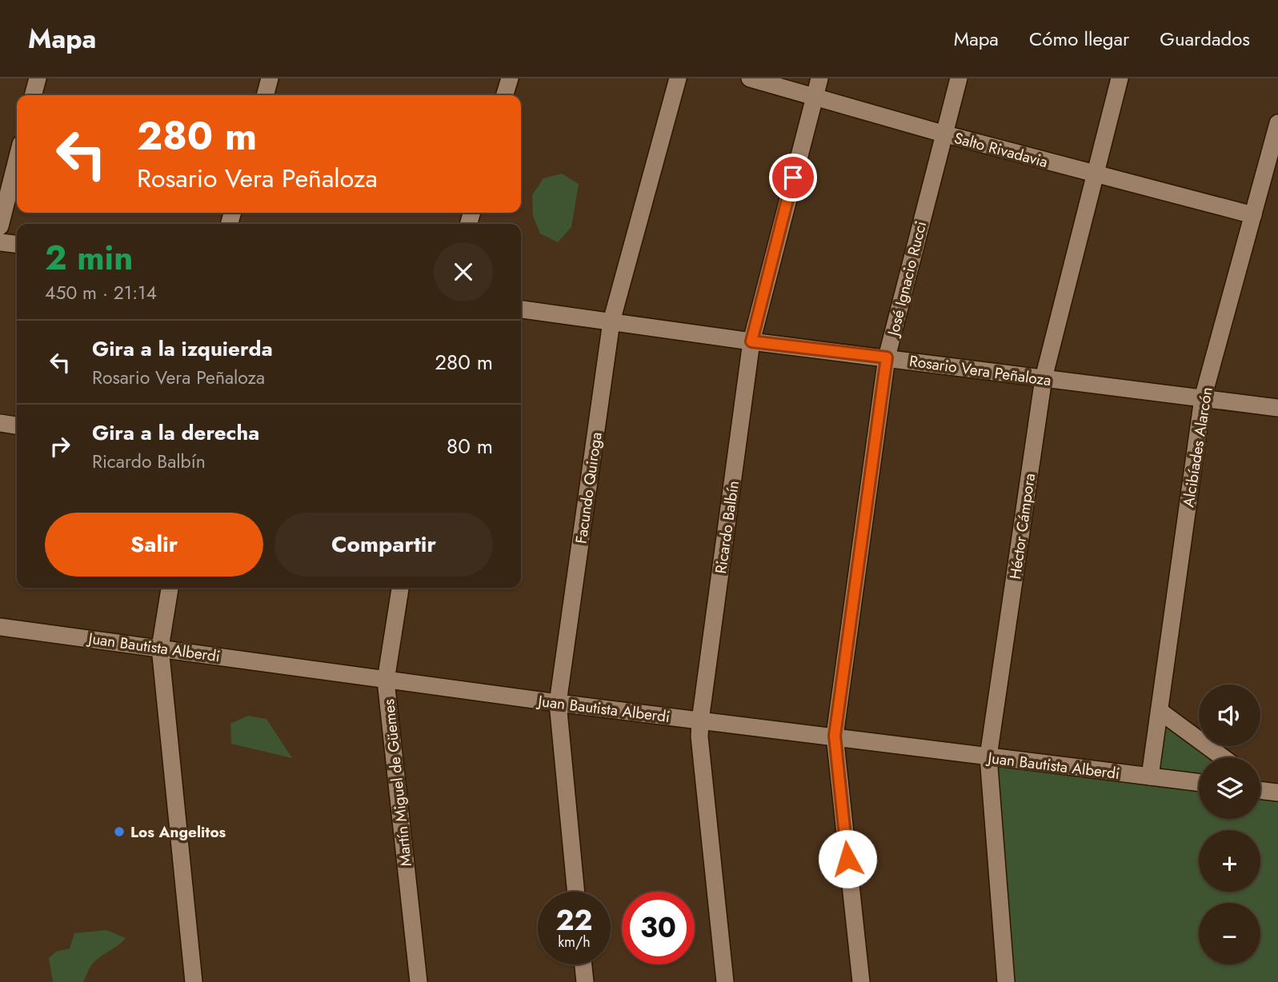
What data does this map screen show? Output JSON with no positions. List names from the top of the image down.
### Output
{
  "streets": {
    "street": [
      "Salto Rivadavia",
      "José Ignacio Rucci",
      "Rosario Vera Peñaloza",
      "Alcibíades Alarcón",
      "Facundo Quiroga",
      "Héctor Cámpora",
      "Ricardo Balbín",
      "Juan Bautista Alberdi",
      "Martín Miguel de Güemes"
    ]
  },
  "crossings": [
    ["Salto Rivadavia", "José Ignacio Rucci"],
    ["Salto Rivadavia", "Alcibíades Alarcón"],
    ["Salto Rivadavia", "Héctor Cámpora"],
    ["Salto Rivadavia", "Ricardo Balbín"],
    ["José Ignacio Rucci", "Rosario Vera Peñaloza"],
    ["José Ignacio Rucci", "Juan Bautista Alberdi"],
    ["Rosario Vera Peñaloza", "Alcibíades Alarcón"],
    ["Rosario Vera Peñaloza", "Facundo Quiroga"],
    ["Rosario Vera Peñaloza", "Héctor Cámpora"],
    ["Rosario Vera Peñaloza", "Ricardo Balbín"],
    ["Alcibíades Alarcón", "Juan Bautista Alberdi"],
    ["Facundo Quiroga", "Juan Bautista Alberdi"],
    ["Héctor Cámpora", "Juan Bautista Alberdi"],
    ["Ricardo Balbín", "Juan Bautista Alberdi"],
    ["Juan Bautista Alberdi", "Martín Miguel de Güemes"]
  ],
  "places": ["Los Angelitos"],
  "page": {
    "header": "Mapa",
    "nav": ["Mapa", "Cómo llegar", "Guardados"],
    "turn": ["280 m", "Rosario Vera Peñaloza"],
    "heading": ["2 min", "450 m · 21:14"],
    "list": [
      {
        "name": "Gira a la izquierda",
        "note": "Rosario Vera Peñaloza",
        "value": "280 m"
      },
      {
        "name": "Gira a la derecha",
        "note": "Ricardo Balbín",
        "value": "80 m"
      }
    ],
    "buttons": ["Salir", "Compartir"],
    "map_buttons": ["+", "−"],
    "speed": "22 km/h",
    "limit": "30"
  }
}
